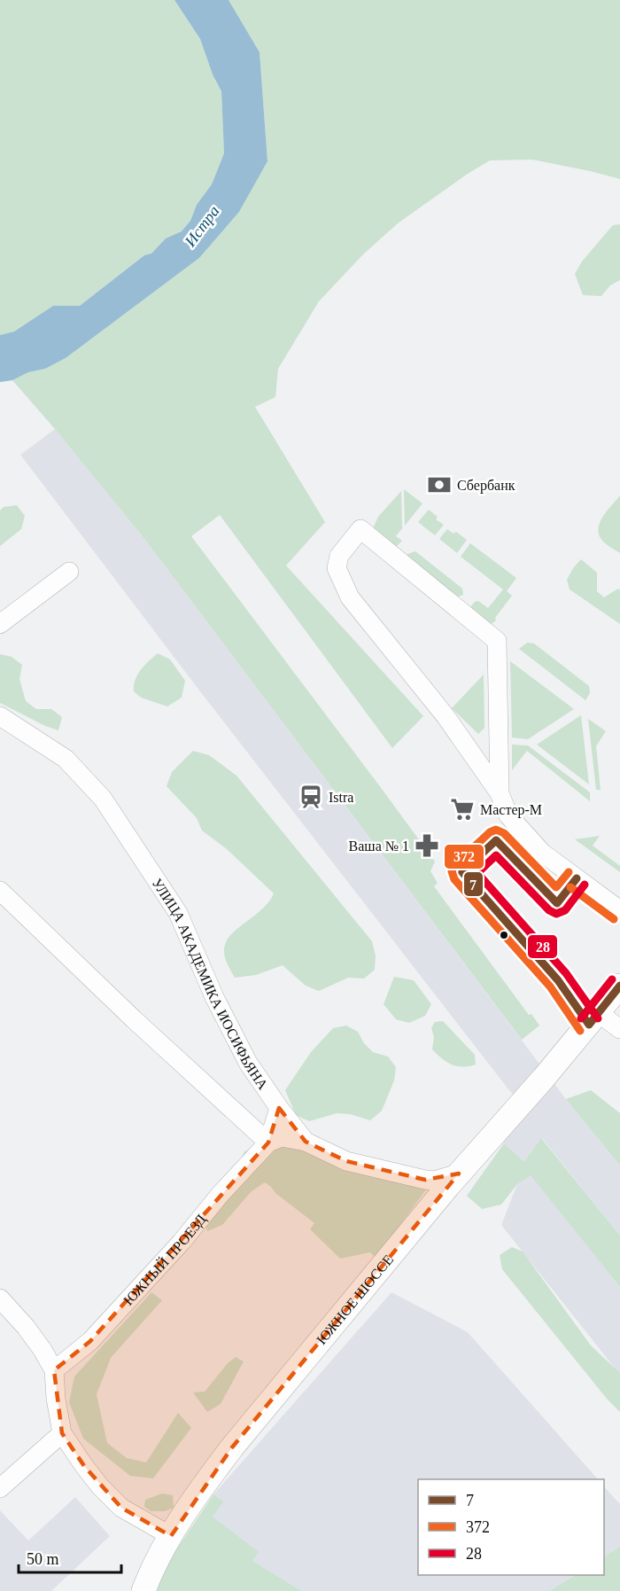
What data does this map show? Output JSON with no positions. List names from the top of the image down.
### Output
{
  "streets": {
    "main road": ["ЮЖНОЕ ШОССЕ"],
    "street": ["УЛИЦА АКАДЕМИКА ИОСИФЬЯНА", "ЮЖНЫЙ ПРОЕЗД"]
  },
  "crossings": [
    ["УЛИЦА АКАДЕМИКА ИОСИФЬЯНА", "ЮЖНОЕ ШОССЕ"]
  ],
  "water": ["Истра"],
  "places": {
    "bank": ["Сбербанк"],
    "station": ["Istra"],
    "supermarket": ["Мастер-М"],
    "pharmacy": ["Ваша № 1"]
  },
  "lines": ["transit line 372", "transit line 7", "transit line 28"],
  "legend": ["7", "372", "28"],
  "scale_bar": "50 m"
}
